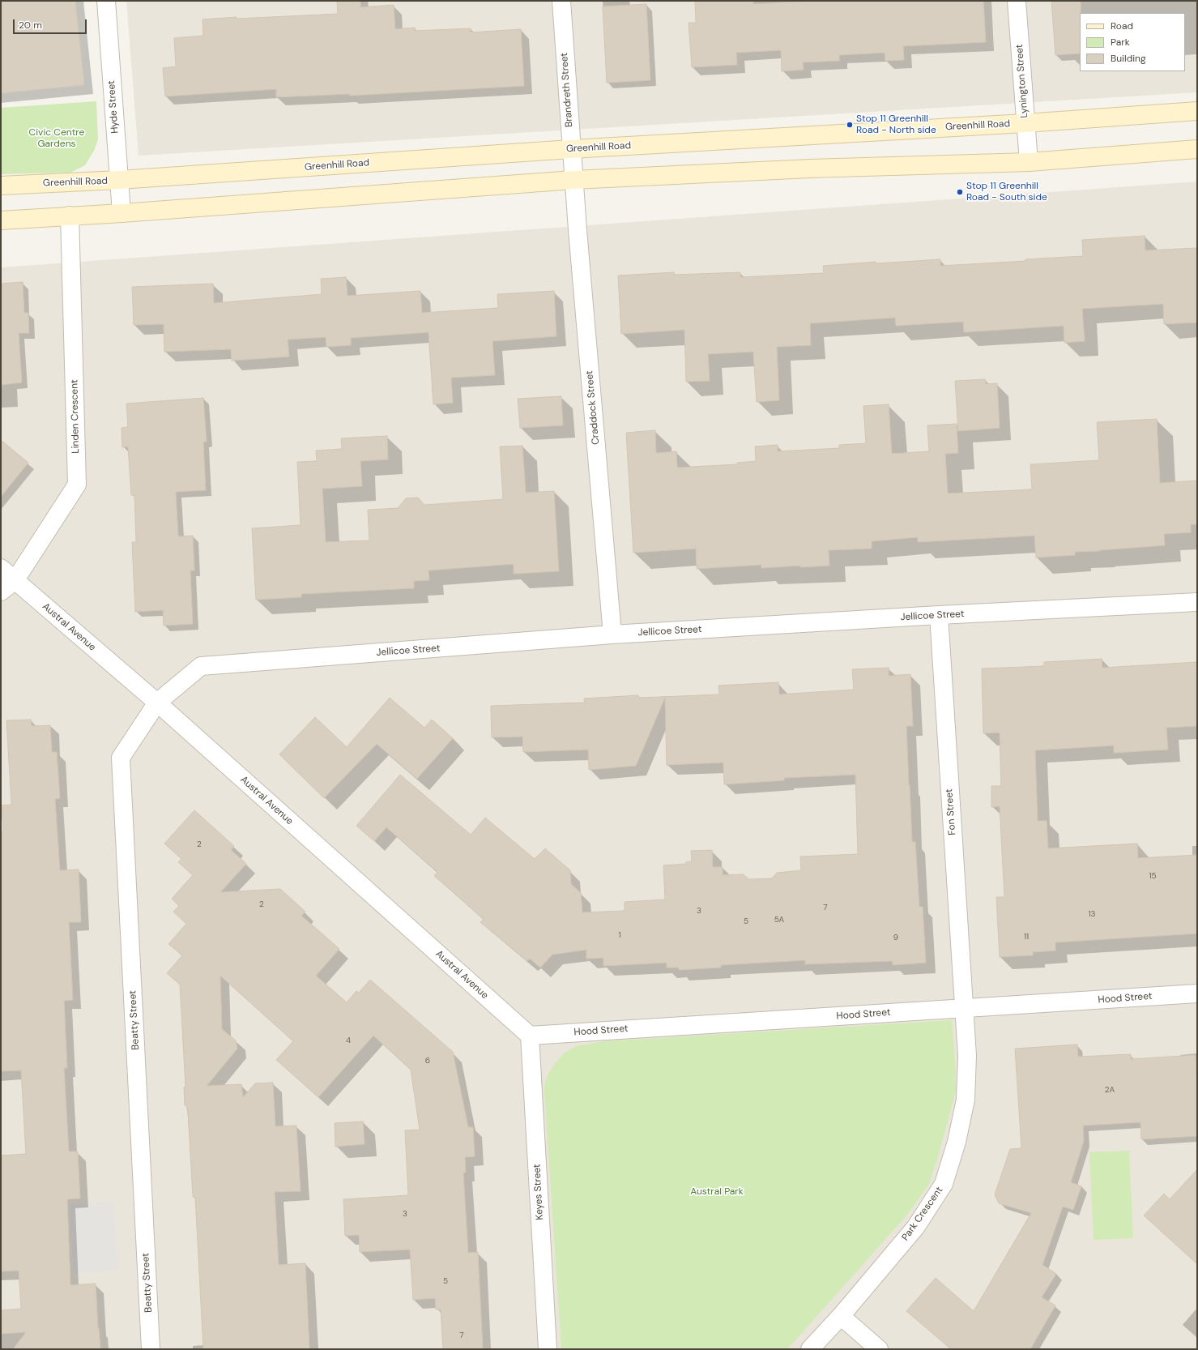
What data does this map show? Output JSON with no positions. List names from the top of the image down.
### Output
{
  "streets": {
    "main road": ["Greenhill Road"],
    "street": [
      "Lynington Street",
      "Brandreth Street",
      "Hyde Street",
      "Craddock Street",
      "Linden Crescent",
      "Jellicoe Street",
      "Austral Avenue",
      "Fon Street",
      "Hood Street",
      "Beatty Street",
      "Keyes Street",
      "Park Crescent"
    ]
  },
  "crossings": [
    ["Lynington Street", "Greenhill Road"],
    ["Brandreth Street", "Greenhill Road"],
    ["Brandreth Street", "Craddock Street"],
    ["Hyde Street", "Greenhill Road"],
    ["Craddock Street", "Jellicoe Street"],
    ["Linden Crescent", "Austral Avenue"],
    ["Jellicoe Street", "Austral Avenue"],
    ["Jellicoe Street", "Fon Street"],
    ["Jellicoe Street", "Beatty Street"],
    ["Austral Avenue", "Hood Street"],
    ["Austral Avenue", "Beatty Street"],
    ["Austral Avenue", "Keyes Street"],
    ["Fon Street", "Hood Street"],
    ["Fon Street", "Park Crescent"],
    ["Hood Street", "Keyes Street"],
    ["Hood Street", "Park Crescent"]
  ],
  "parks": ["Civic Centre Gardens", "Austral Park"],
  "places": ["Stop 11 Greenhill Road - North side", "Stop 11 Greenhill Road - South side"],
  "house_numbers": [
    "2",
    "15",
    "2",
    "7",
    "3",
    "13",
    "5A",
    "5",
    "1",
    "11",
    "9",
    "4",
    "6",
    "2A",
    "3",
    "5",
    "7"
  ],
  "legend": ["Road", "Park", "Building"],
  "scale_bar": "20 m"
}
